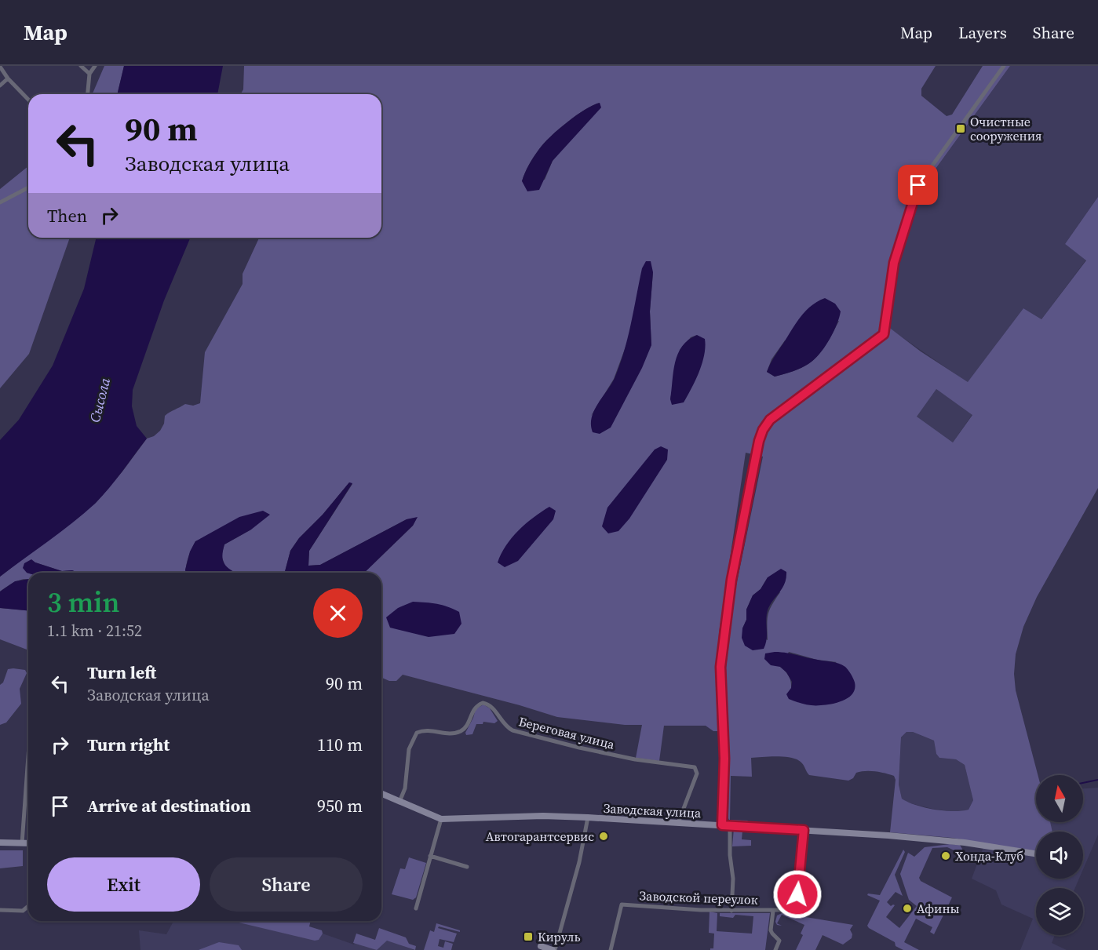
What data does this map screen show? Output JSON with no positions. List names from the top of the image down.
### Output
{
  "streets": {
    "street": ["Береговая улица", "Заводская улица", "Заводской переулок"]
  },
  "crossings": [
    ["Береговая улица", "Заводская улица"],
    ["Заводская улица", "Заводской переулок"]
  ],
  "water": ["Сысола"],
  "places": {
    "transit": ["Очистные сооружения", "Кируль"],
    "other": ["Автогарантсервис", "Хонда-Клуб", "Афины"]
  },
  "north": "top",
  "page": {
    "header": "Map",
    "nav": ["Map", "Layers", "Share"],
    "turn": ["90 m", "Заводская улица"],
    "then": "Then",
    "heading": ["3 min", "1.1 km · 21:52"],
    "list": [
      {
        "name": "Turn left",
        "note": "Заводская улица",
        "value": "90 m"
      },
      {
        "name": "Turn right",
        "value": "110 m"
      },
      {
        "name": "Arrive at destination",
        "value": "950 m"
      }
    ],
    "buttons": ["Exit", "Share"]
  }
}
